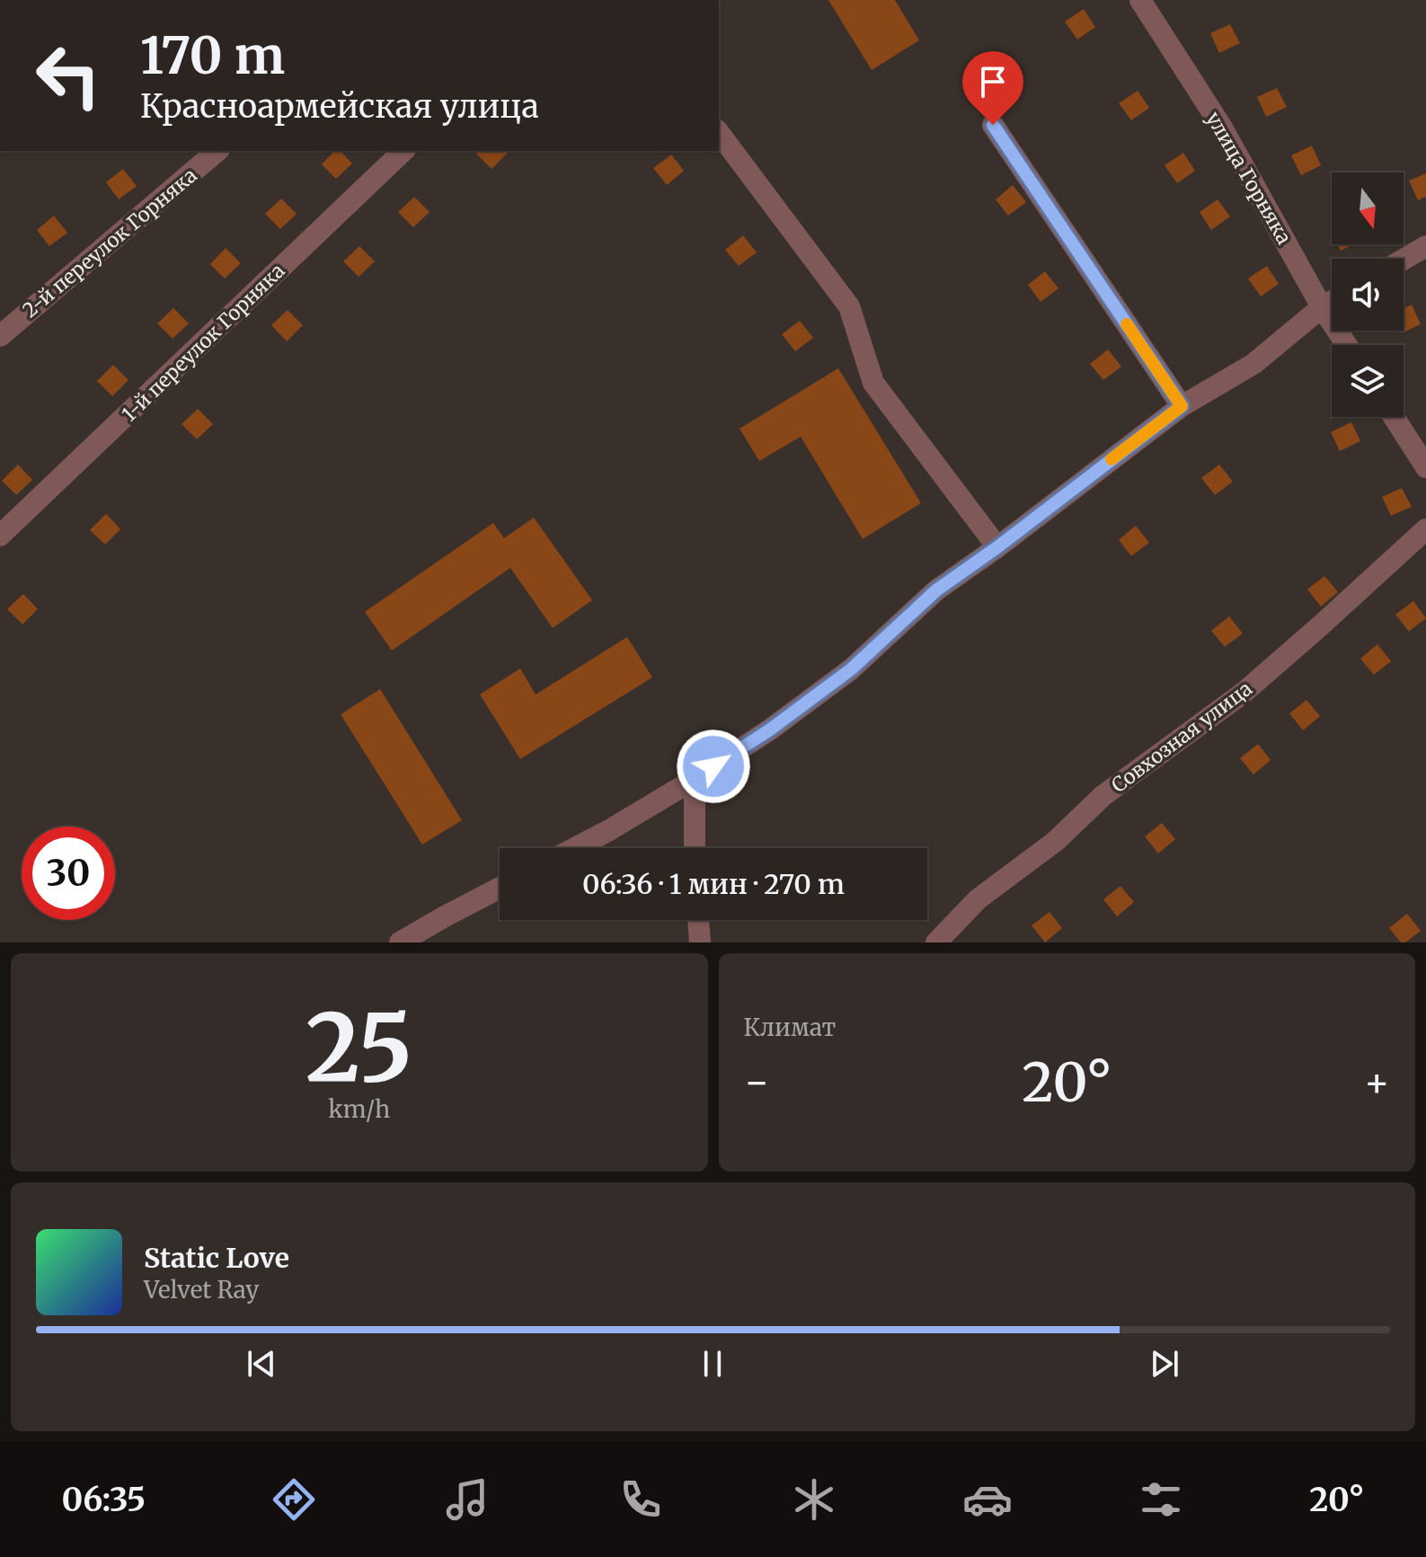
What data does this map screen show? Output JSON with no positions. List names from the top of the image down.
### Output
{
  "streets": {
    "street": [
      "улица Горняка",
      "2-й переулок Горняка",
      "1-й переулок Горняка",
      "Совхозная улица"
    ]
  },
  "north": "bottom",
  "page": {
    "turn": ["170 m", "Красноармейская улица"],
    "limit": "30",
    "trip": "06:36 · 1 мин · 270 m",
    "tile": [
      ["25", "km/h"],
      "Климат"
    ],
    "heat": ["−", "20°", "+"],
    "song": ["Static Love", "Velvet Ray"],
    "tabs": ["06:35", "20°"]
  }
}
